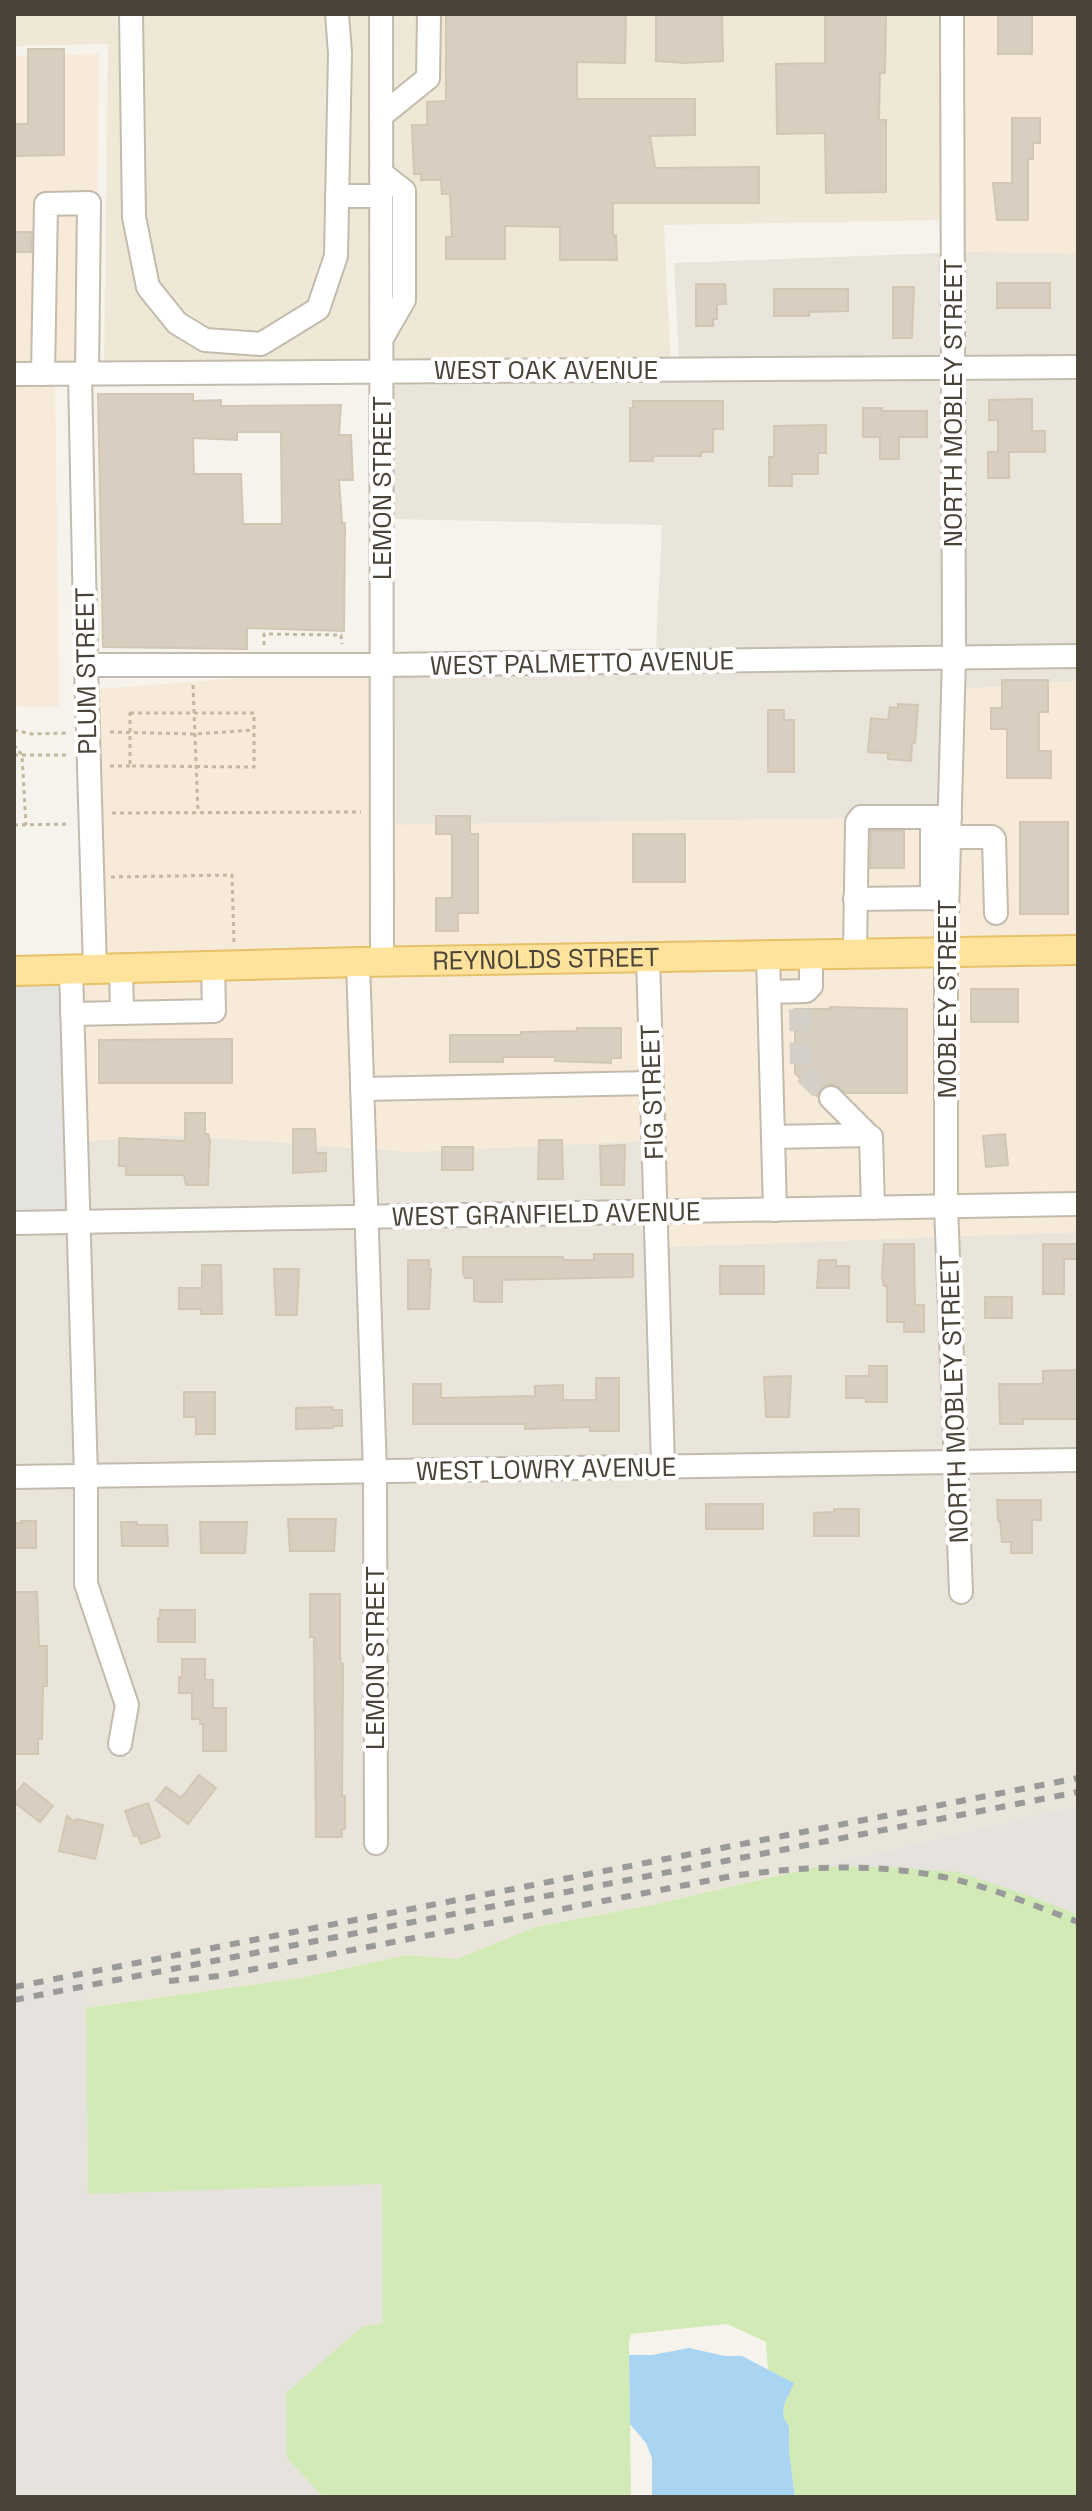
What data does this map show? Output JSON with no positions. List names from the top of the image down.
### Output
{
  "streets": {
    "main road": ["REYNOLDS STREET"],
    "street": [
      "WEST OAK AVENUE",
      "NORTH MOBLEY STREET",
      "LEMON STREET",
      "WEST PALMETTO AVENUE",
      "PLUM STREET",
      "MOBLEY STREET",
      "FIG STREET",
      "WEST GRANFIELD AVENUE",
      "WEST LOWRY AVENUE"
    ]
  },
  "crossings": [
    ["WEST OAK AVENUE", "NORTH MOBLEY STREET"],
    ["WEST OAK AVENUE", "LEMON STREET"],
    ["WEST OAK AVENUE", "PLUM STREET"],
    ["NORTH MOBLEY STREET", "WEST PALMETTO AVENUE"],
    ["NORTH MOBLEY STREET", "MOBLEY STREET"],
    ["NORTH MOBLEY STREET", "WEST GRANFIELD AVENUE"],
    ["NORTH MOBLEY STREET", "WEST LOWRY AVENUE"],
    ["LEMON STREET", "WEST PALMETTO AVENUE"],
    ["LEMON STREET", "REYNOLDS STREET"],
    ["LEMON STREET", "WEST GRANFIELD AVENUE"],
    ["LEMON STREET", "WEST LOWRY AVENUE"],
    ["WEST PALMETTO AVENUE", "PLUM STREET"],
    ["PLUM STREET", "REYNOLDS STREET"],
    ["PLUM STREET", "WEST GRANFIELD AVENUE"],
    ["PLUM STREET", "WEST LOWRY AVENUE"],
    ["REYNOLDS STREET", "MOBLEY STREET"],
    ["REYNOLDS STREET", "FIG STREET"],
    ["MOBLEY STREET", "WEST GRANFIELD AVENUE"],
    ["FIG STREET", "WEST GRANFIELD AVENUE"],
    ["FIG STREET", "WEST LOWRY AVENUE"]
  ]
}
